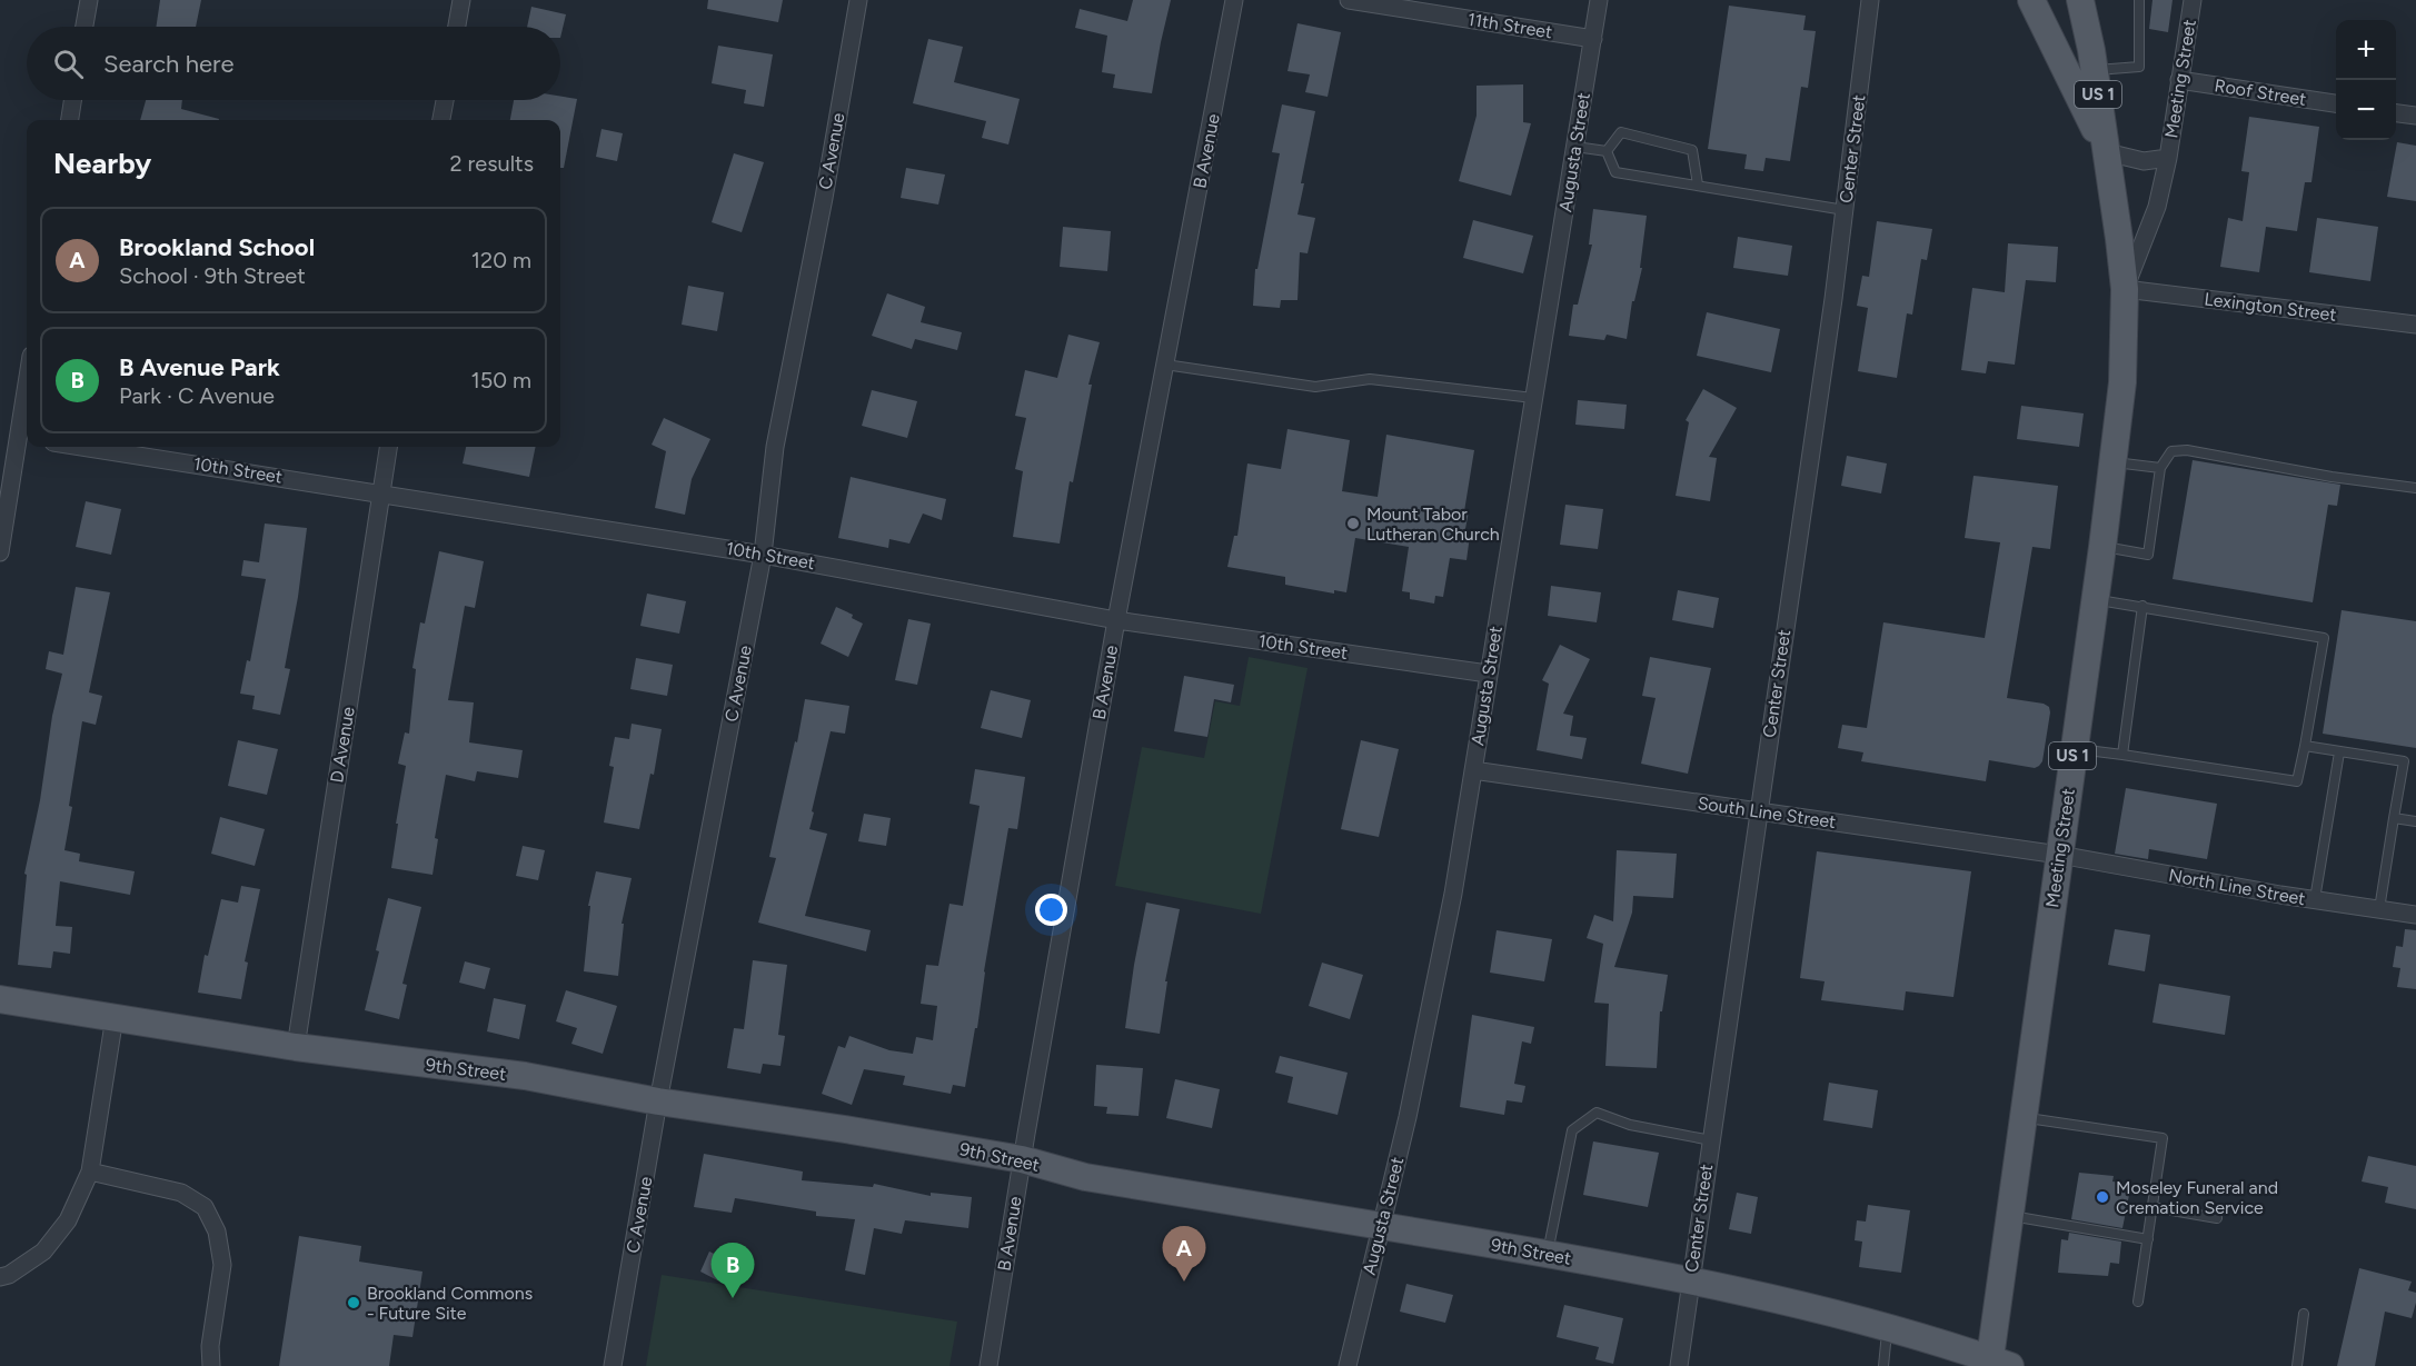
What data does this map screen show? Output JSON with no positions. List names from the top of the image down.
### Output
{
  "streets": {
    "main road": ["Meeting Street", "US 1", "9th Street"],
    "street": [
      "11th Street",
      "Roof Street",
      "Center Street",
      "C Avenue",
      "B Avenue",
      "Augusta Street",
      "Lexington Street",
      "10th Street",
      "D Avenue",
      "South Line Street",
      "North Line Street"
    ]
  },
  "crossings": [
    ["11th Street", "Augusta Street"],
    ["Meeting Street", "Roof Street"],
    ["Meeting Street", "US 1"],
    ["Meeting Street", "Lexington Street"],
    ["Meeting Street", "South Line Street"],
    ["Meeting Street", "North Line Street"],
    ["Meeting Street", "9th Street"],
    ["Center Street", "South Line Street"],
    ["Center Street", "9th Street"],
    ["C Avenue", "10th Street"],
    ["C Avenue", "9th Street"],
    ["B Avenue", "10th Street"],
    ["B Avenue", "9th Street"],
    ["Augusta Street", "10th Street"],
    ["Augusta Street", "South Line Street"],
    ["Augusta Street", "9th Street"],
    ["10th Street", "D Avenue"],
    ["D Avenue", "9th Street"],
    ["South Line Street", "North Line Street"]
  ],
  "places": ["Mount Tabor Lutheran Church", "Moseley Funeral and Cremation Service", "Brookland Commons - Future Site"],
  "page": {
    "map_buttons": ["+", "−"],
    "search": "Search here",
    "heading": ["Nearby", "2 results"],
    "list": [
      {
        "mark": "A",
        "name": "Brookland School",
        "note": "School · 9th Street",
        "value": "120 m"
      },
      {
        "mark": "B",
        "name": "B Avenue Park",
        "note": "Park · C Avenue",
        "value": "150 m"
      }
    ],
    "pins": ["A", "B"]
  }
}
